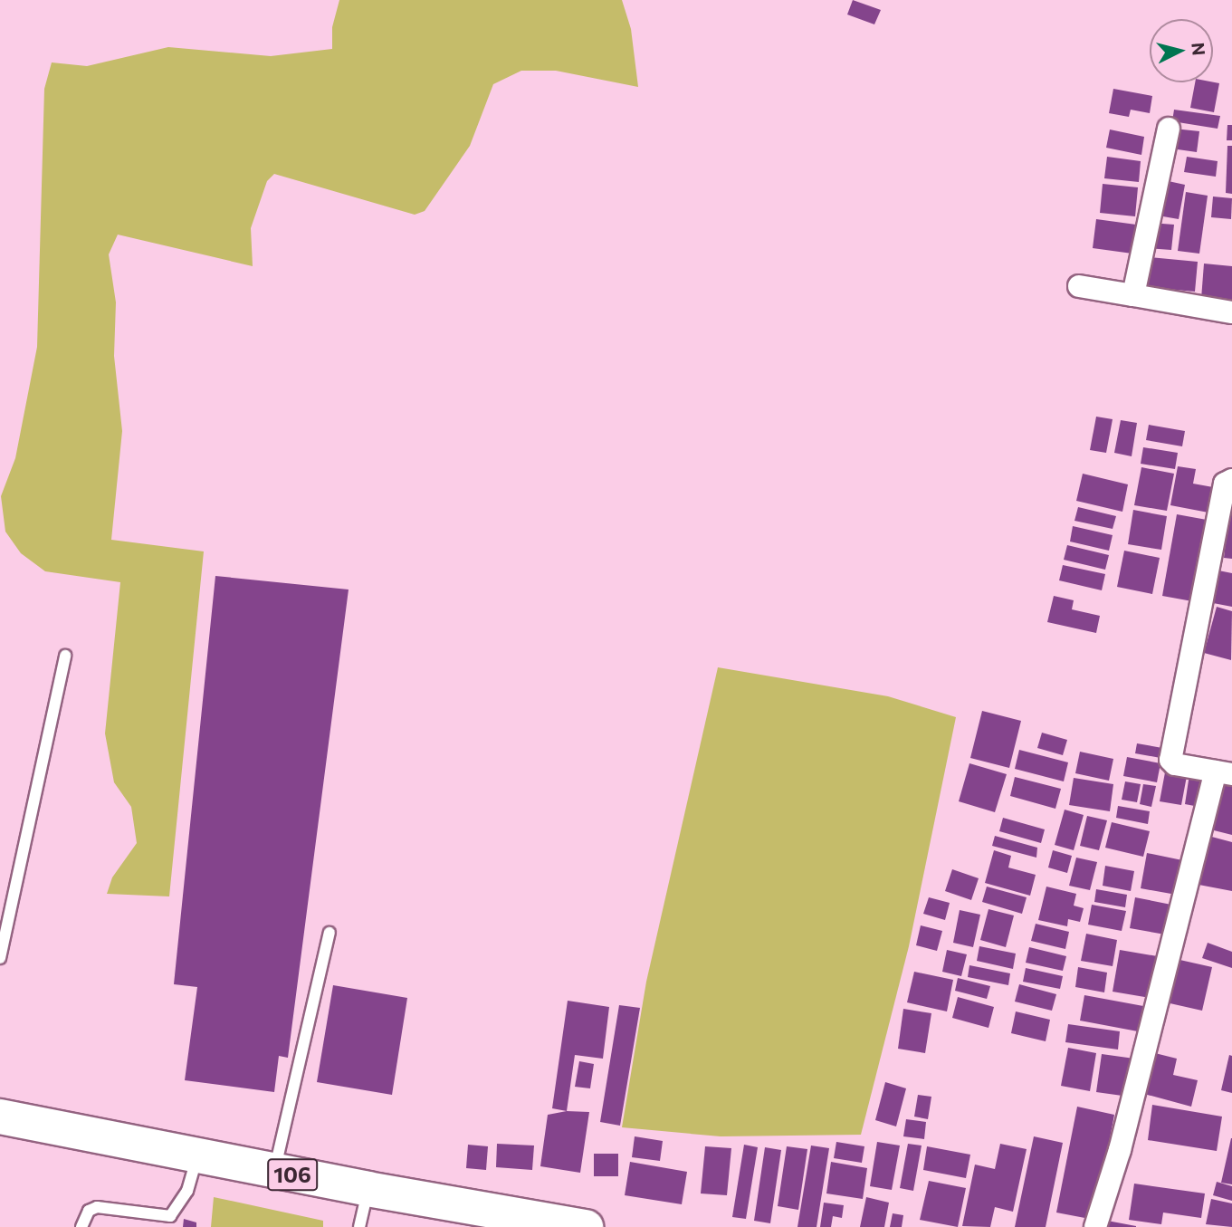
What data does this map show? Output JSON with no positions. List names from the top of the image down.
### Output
{
  "streets": {
    "main road": ["106"]
  },
  "north": "right"
}
